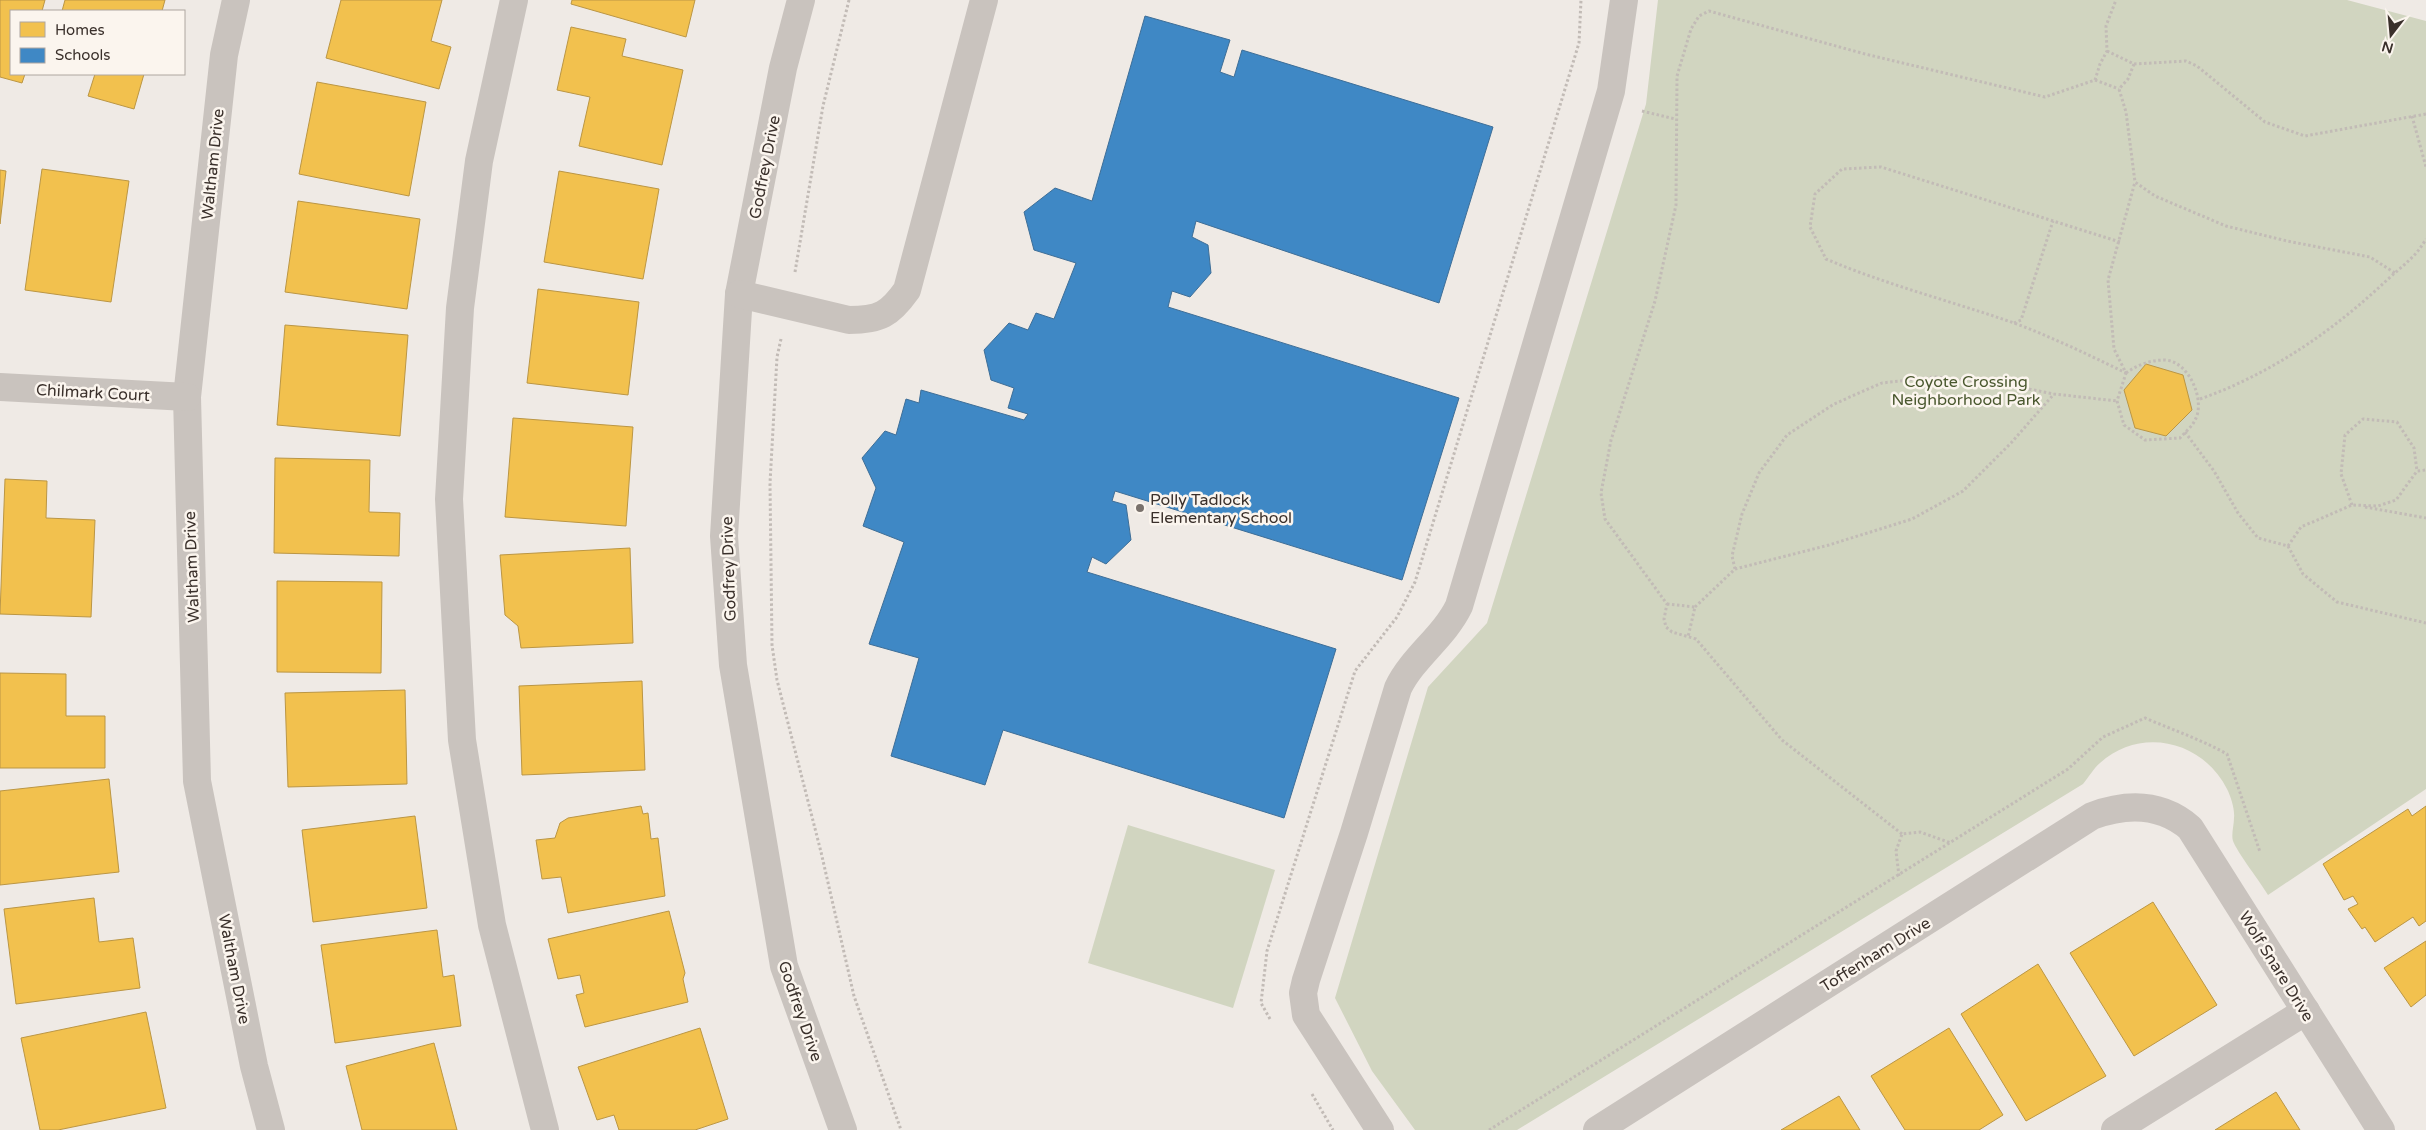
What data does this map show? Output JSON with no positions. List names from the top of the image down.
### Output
{
  "streets": {
    "street": [
      "Waltham Drive",
      "Godfrey Drive",
      "Chilmark Court",
      "Toffenham Drive",
      "Wolf Snare Drive"
    ]
  },
  "crossings": [
    ["Waltham Drive", "Chilmark Court"],
    ["Toffenham Drive", "Wolf Snare Drive"]
  ],
  "parks": ["Coyote Crossing Neighborhood Park"],
  "places": ["Polly Tadlock Elementary School"],
  "legend": ["Homes", "Schools"],
  "north": "bottom"
}
